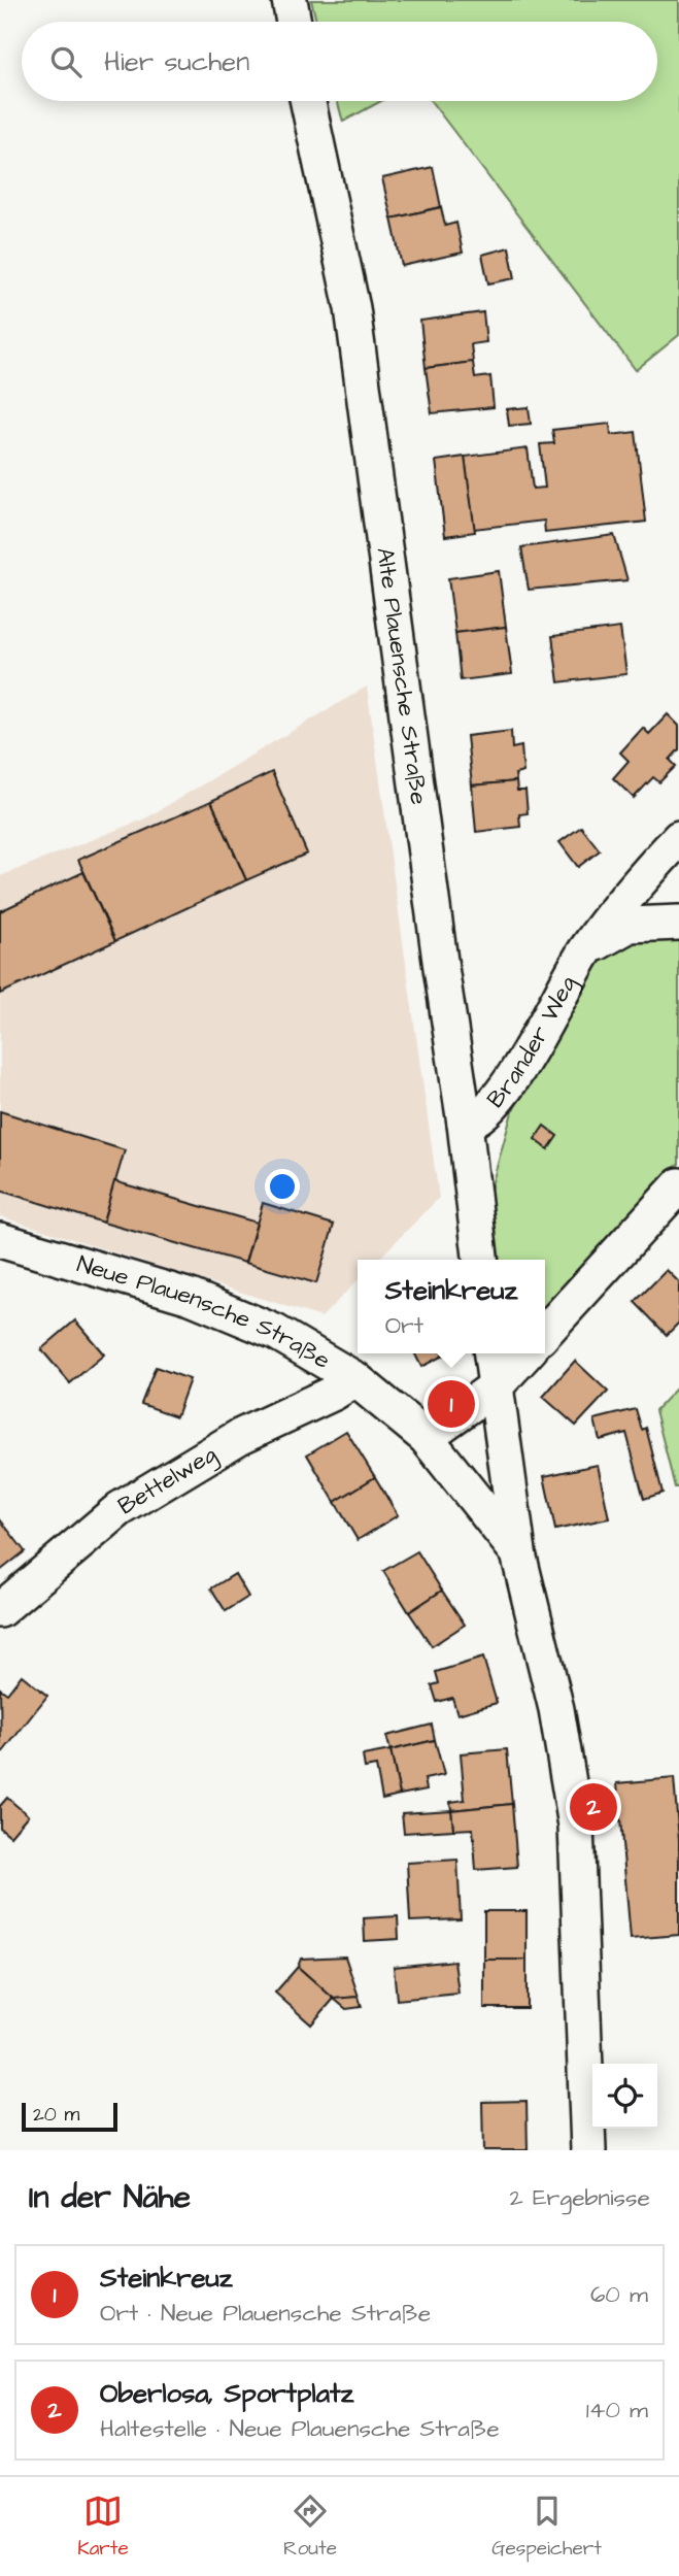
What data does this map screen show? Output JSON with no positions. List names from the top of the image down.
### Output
{
  "streets": {
    "street": [
      "Alte Plauensche Straße",
      "Brander Weg",
      "Neue Plauensche Straße",
      "Bettelweg"
    ]
  },
  "crossings": [
    ["Alte Plauensche Straße", "Brander Weg"],
    ["Neue Plauensche Straße", "Bettelweg"]
  ],
  "scale_bar": "20 m",
  "page": {
    "search": "Hier suchen",
    "popup": ["Steinkreuz", "Ort"],
    "pins": ["1", "2"],
    "scale": "20 m",
    "heading": ["In der Nähe", "2 Ergebnisse"],
    "list": [
      {
        "mark": "1",
        "name": "Steinkreuz",
        "note": "Ort · Neue Plauensche Straße",
        "value": "60 m"
      },
      {
        "mark": "2",
        "name": "Oberlosa, Sportplatz",
        "note": "Haltestelle · Neue Plauensche Straße",
        "value": "140 m"
      }
    ],
    "nav": ["Karte", "Route", "Gespeichert"]
  }
}
